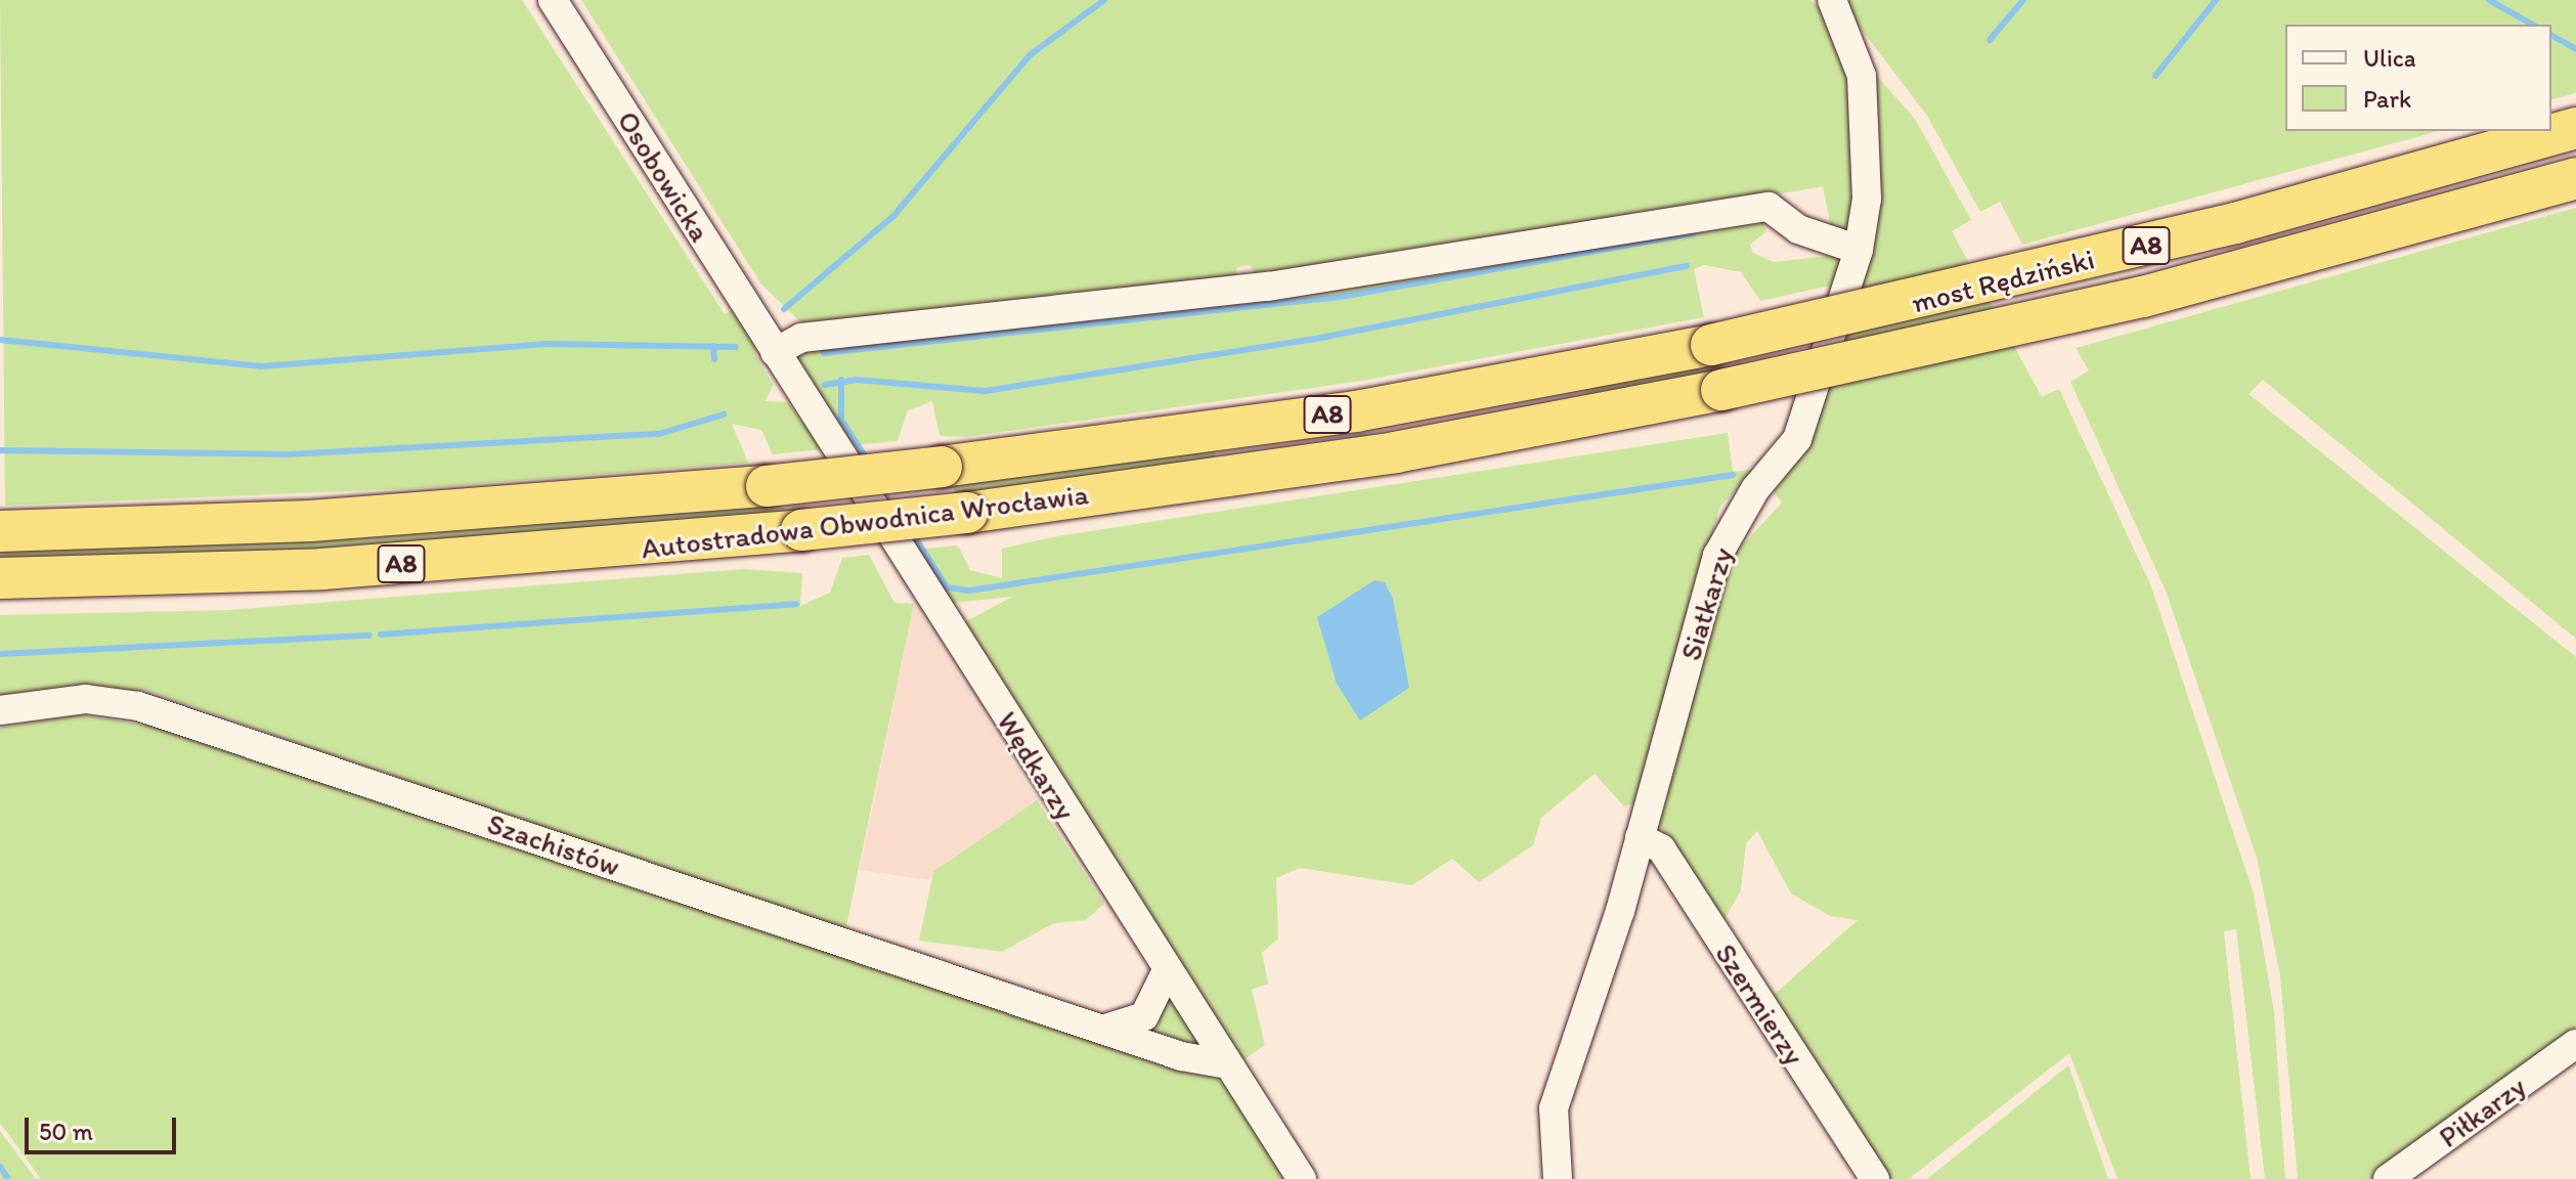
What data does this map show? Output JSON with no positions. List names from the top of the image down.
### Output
{
  "streets": {
    "highway": ["A8", "most Rędziński", "Autostradowa Obwodnica Wrocławia"],
    "street": [
      "Osobowicka",
      "Siatkarzy",
      "Wędkarzy",
      "Szachistów",
      "Szermierzy",
      "Piłkarzy"
    ]
  },
  "crossings": [
    ["Osobowicka", "Wędkarzy"],
    ["most Rędziński", "Autostradowa Obwodnica Wrocławia"],
    ["Siatkarzy", "Szermierzy"],
    ["Wędkarzy", "Szachistów"]
  ],
  "legend": ["Ulica", "Park"],
  "scale_bar": "50 m"
}
